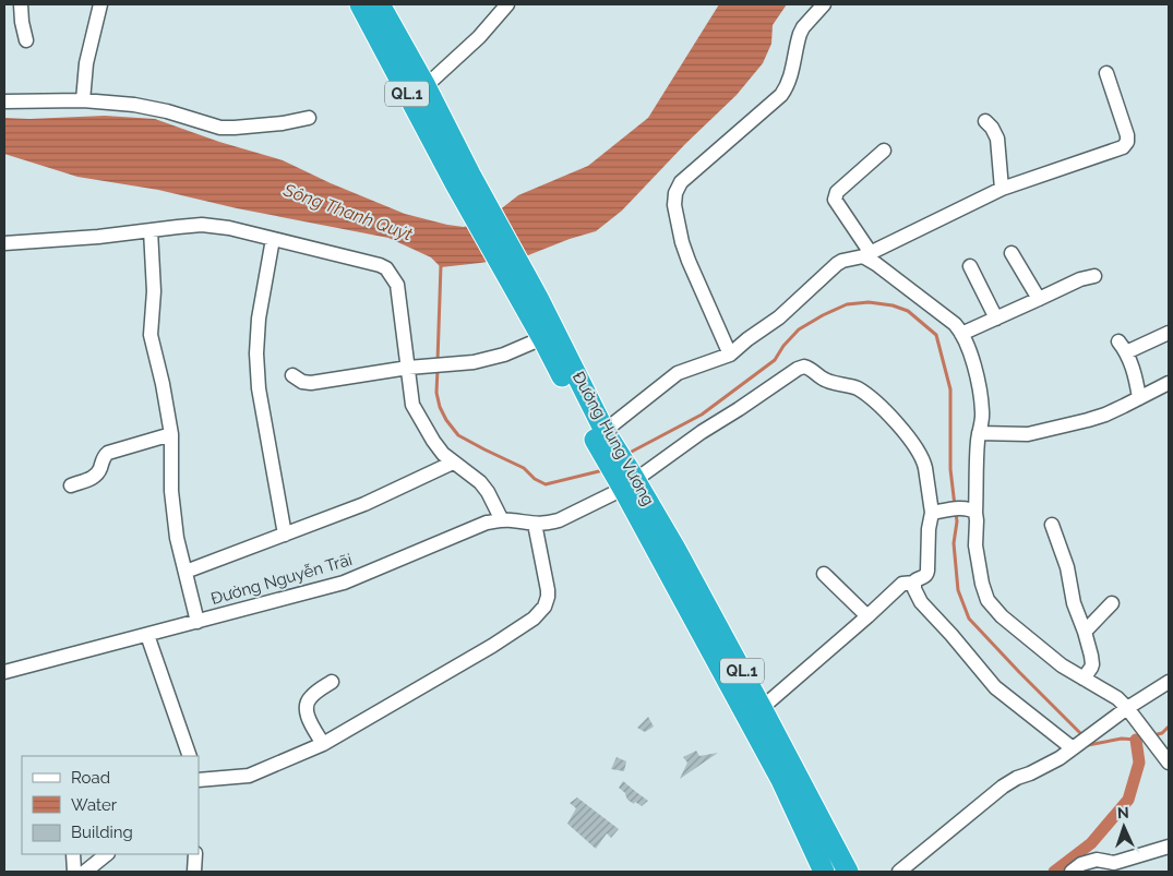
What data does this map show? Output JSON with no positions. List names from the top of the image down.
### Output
{
  "streets": {
    "highway": ["QL.1", "Đường Hùng Vương"],
    "street": ["Đường Nguyễn Trãi"]
  },
  "crossings": [
    ["Đường Hùng Vương", "Đường Nguyễn Trãi"]
  ],
  "water": ["Sông Thanh Quýt"],
  "legend": ["Road", "Water", "Building"],
  "north": "top"
}
